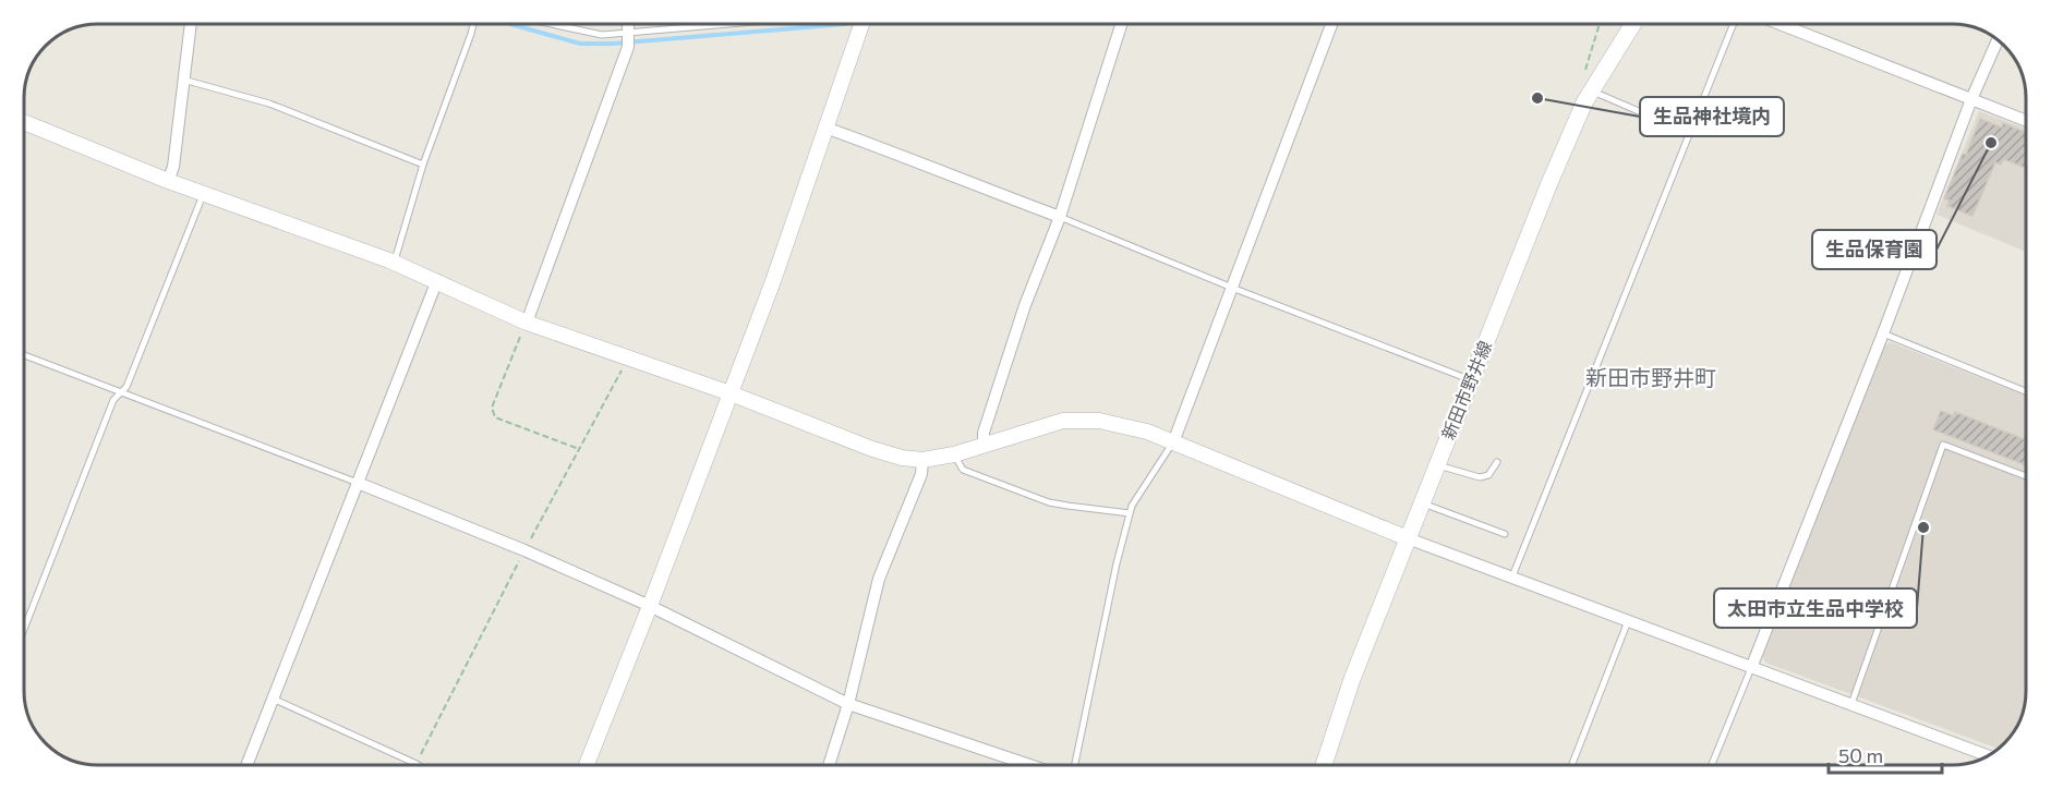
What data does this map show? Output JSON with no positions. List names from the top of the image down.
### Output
{
  "streets": {
    "main road": ["新田市野井線"]
  },
  "districts": ["新田市野井町"],
  "places": ["生品神社境内", "生品保育園", "太田市立生品中学校"],
  "scale_bar": "50 m"
}
